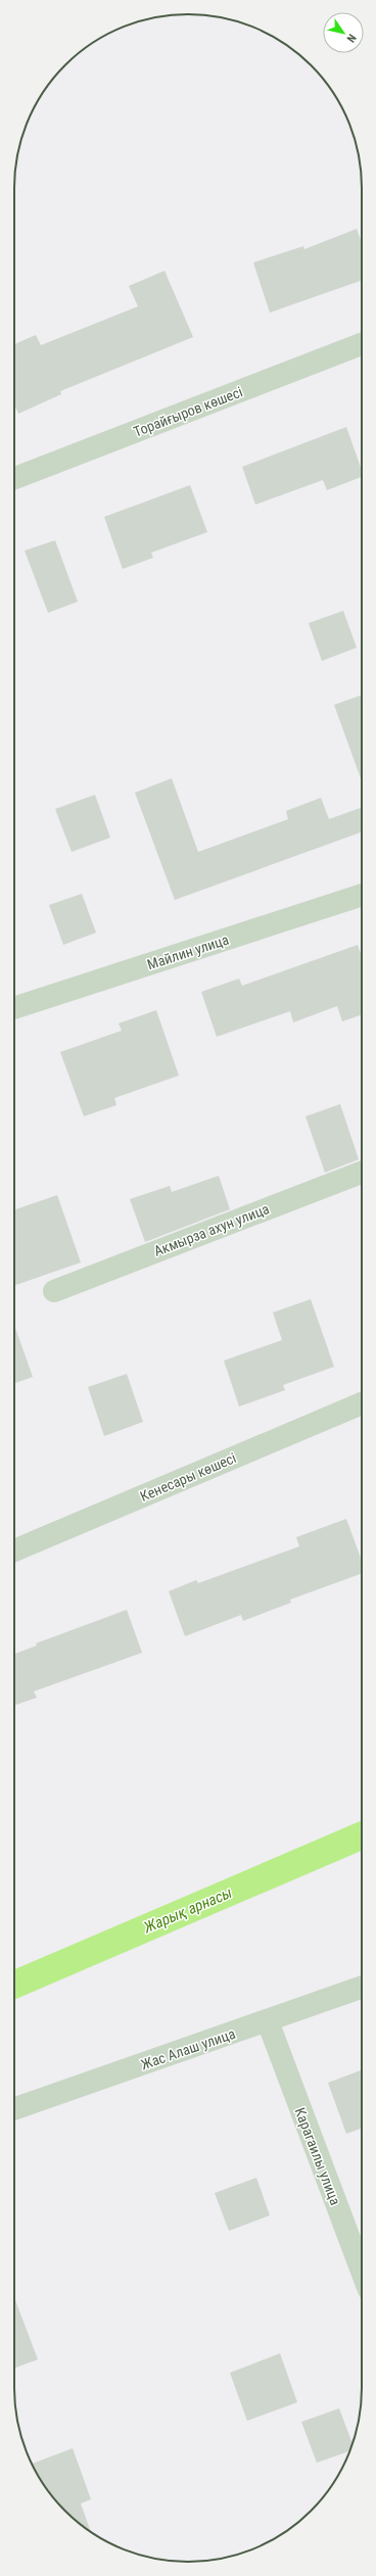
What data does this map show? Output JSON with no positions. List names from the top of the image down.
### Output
{
  "streets": {
    "street": [
      "Торайғыров көшесі",
      "Майлин улица",
      "Акмырза ахун улица",
      "Кенесары көшесі",
      "Жас Алаш улица",
      "Карагаилы улица"
    ]
  },
  "crossings": [
    ["Жас Алаш улица", "Карагаилы улица"]
  ],
  "water": ["Жарық арнасы"],
  "north": "bottom right"
}
